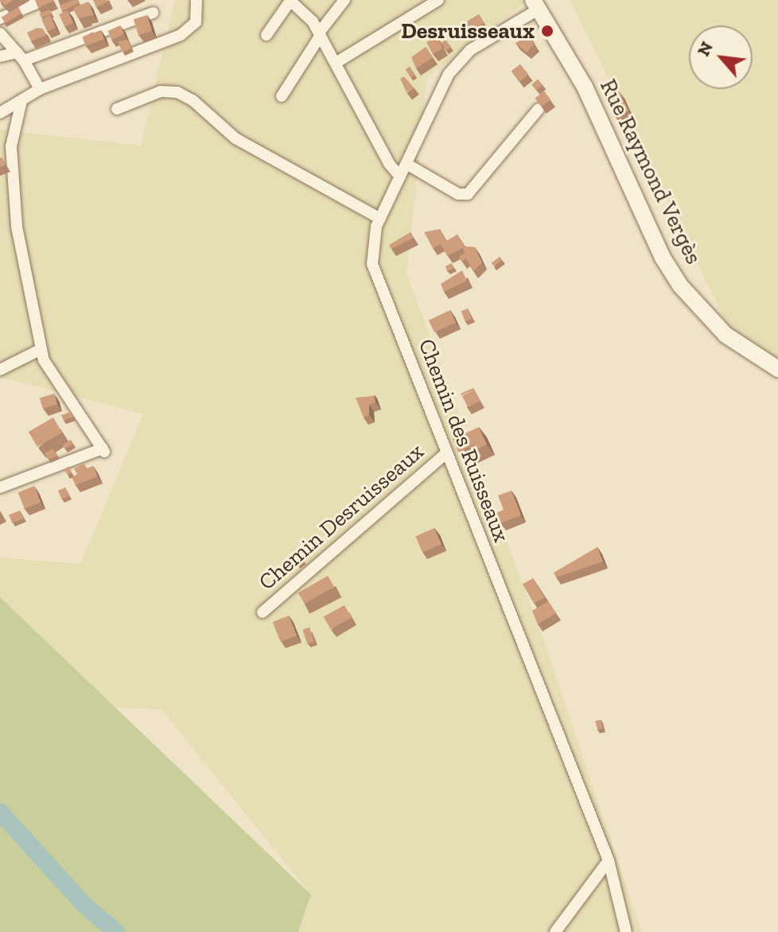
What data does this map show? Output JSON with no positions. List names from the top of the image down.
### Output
{
  "streets": {
    "main road": ["Rue Raymond Vergès"],
    "street": ["Chemin des Ruisseaux", "Chemin Desruisseaux"]
  },
  "crossings": [
    ["Rue Raymond Vergès", "Chemin des Ruisseaux"],
    ["Chemin des Ruisseaux", "Chemin Desruisseaux"]
  ],
  "places": ["Desruisseaux"],
  "north": "top left"
}
